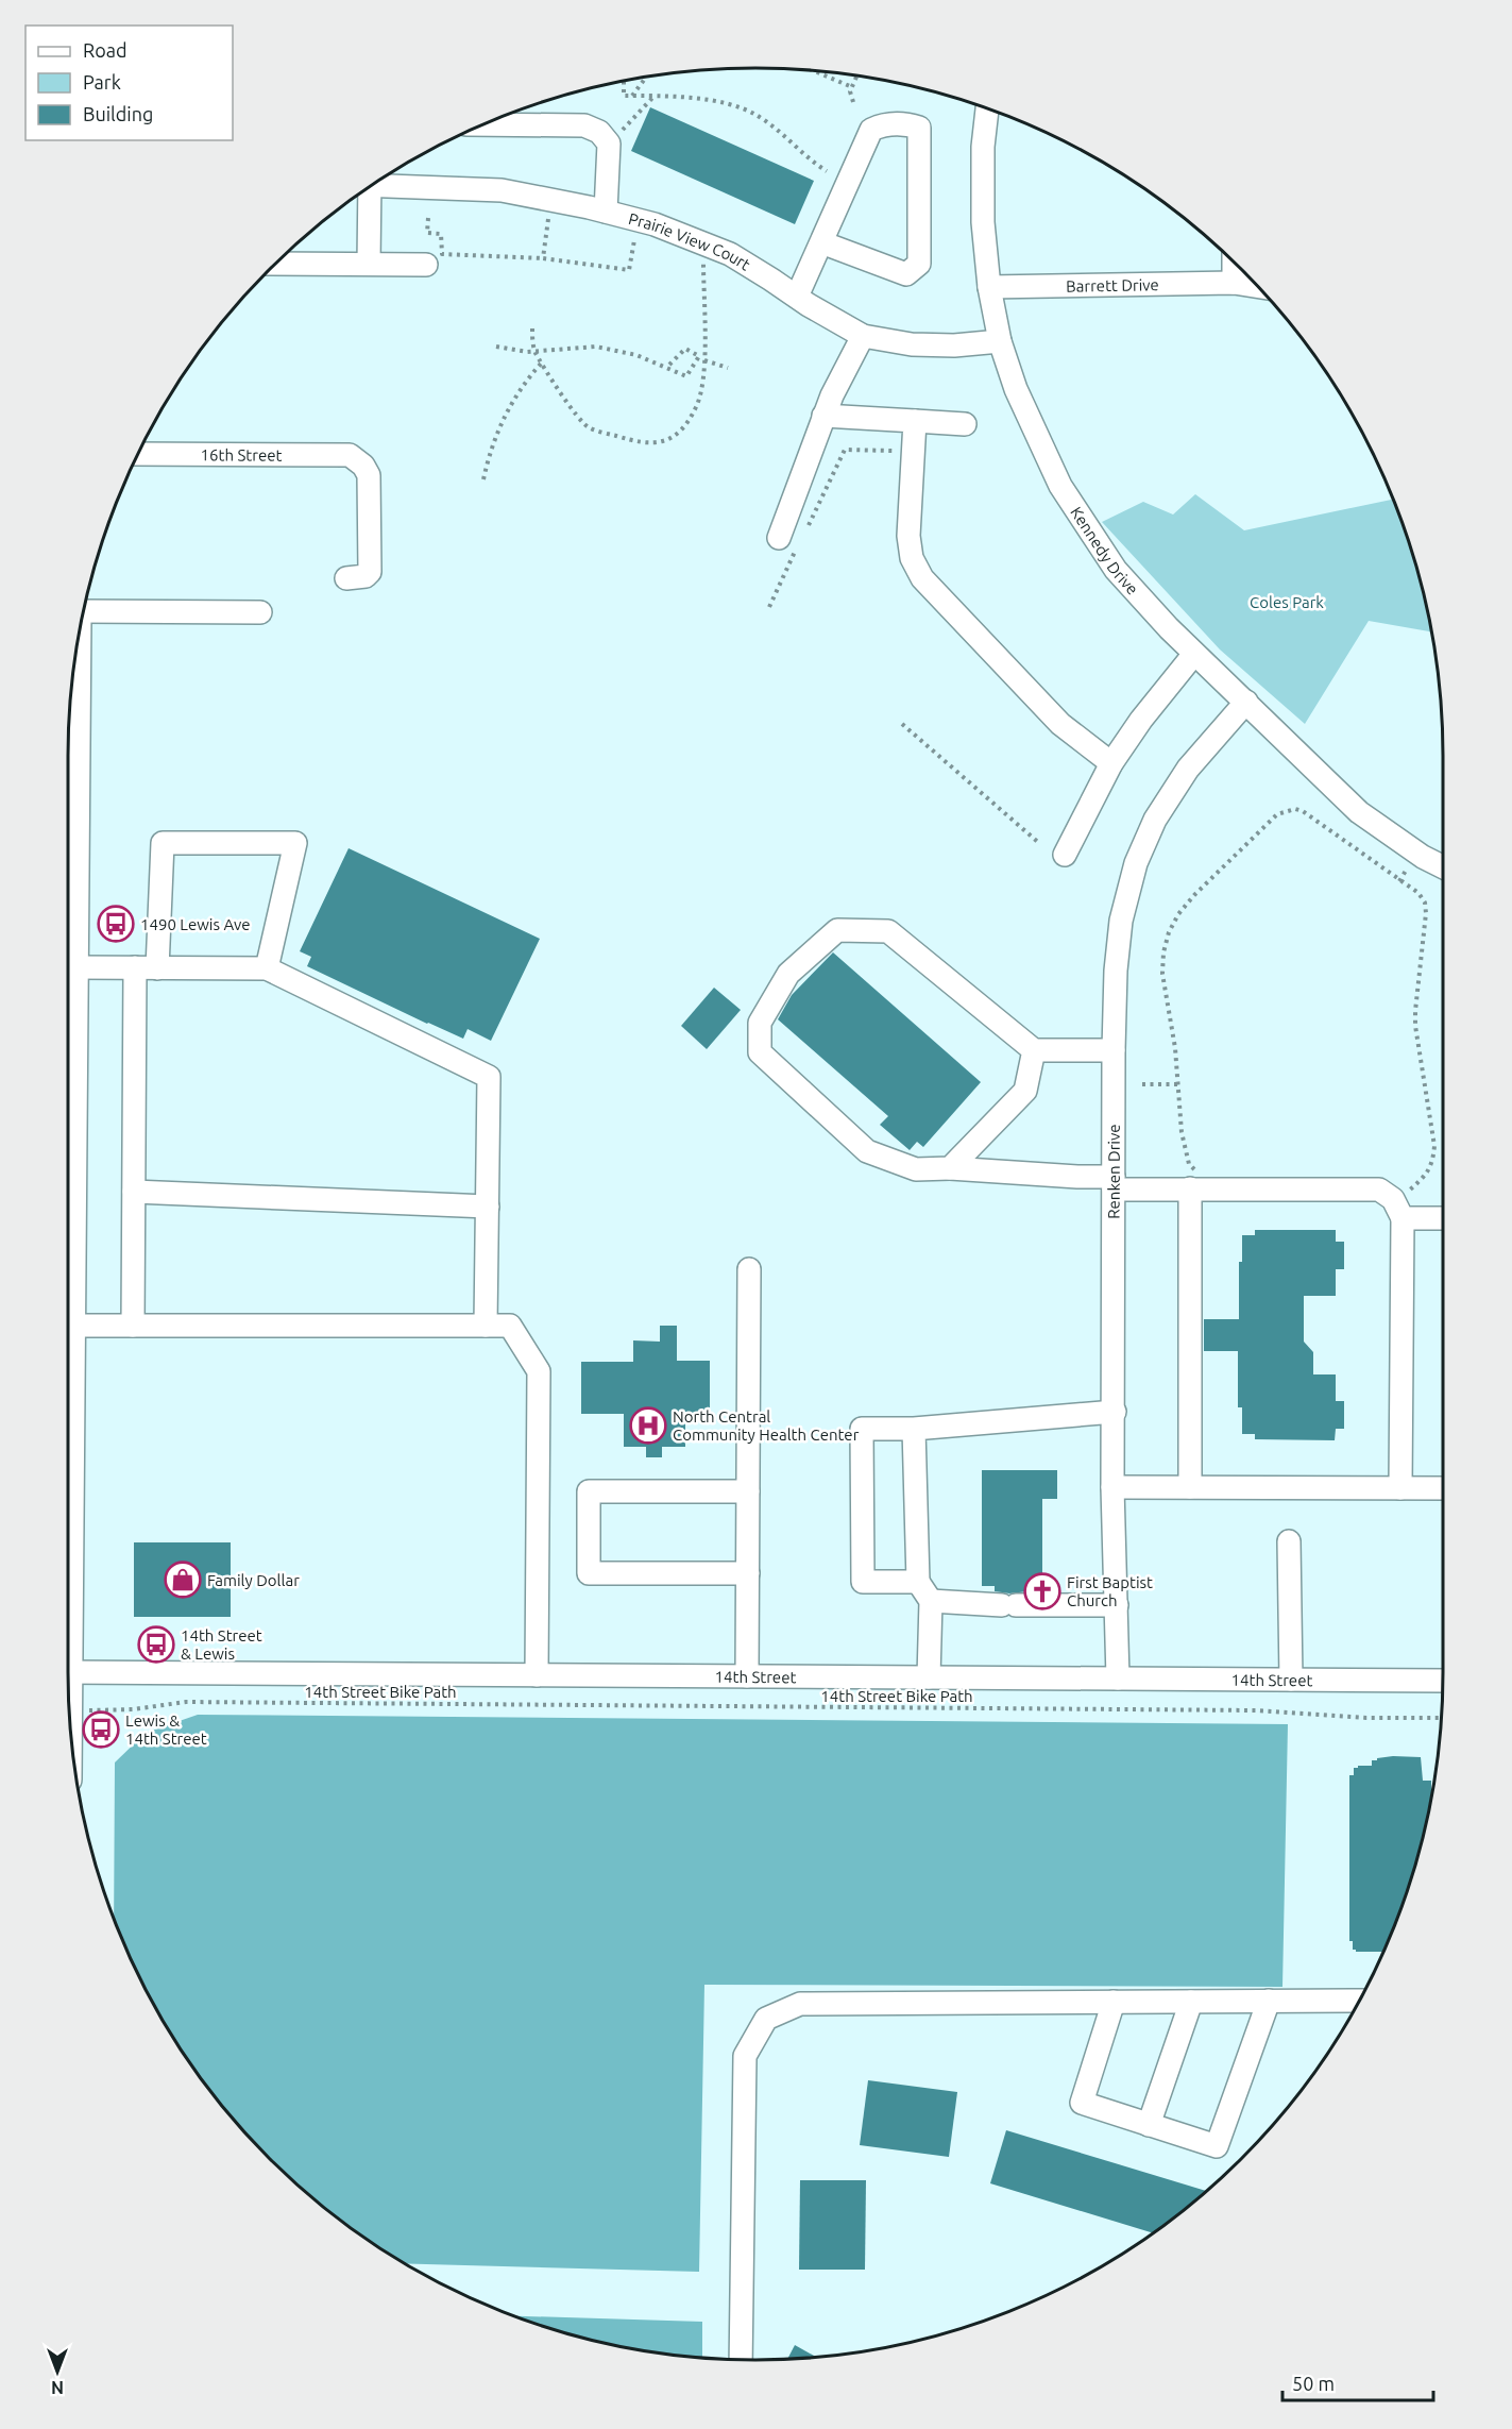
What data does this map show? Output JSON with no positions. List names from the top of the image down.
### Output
{
  "streets": {
    "street": [
      "Prairie View Court",
      "Barrett Drive",
      "16th Street",
      "Kennedy Drive",
      "Renken Drive",
      "14th Street"
    ],
    "path": ["14th Street Bike Path"]
  },
  "crossings": [
    ["Prairie View Court", "Kennedy Drive"],
    ["Barrett Drive", "Kennedy Drive"],
    ["Kennedy Drive", "Renken Drive"],
    ["Renken Drive", "14th Street"]
  ],
  "parks": ["Coles Park"],
  "places": {
    "bus stop": ["1490 Lewis Ave", "14th Street & Lewis", "Lewis & 14th Street"],
    "hospital": ["North Central Community Health Center"],
    "shop": ["Family Dollar"],
    "church": ["First Baptist Church"]
  },
  "legend": ["Road", "Park", "Building"],
  "scale_bar": "50 m",
  "north": "bottom"
}
